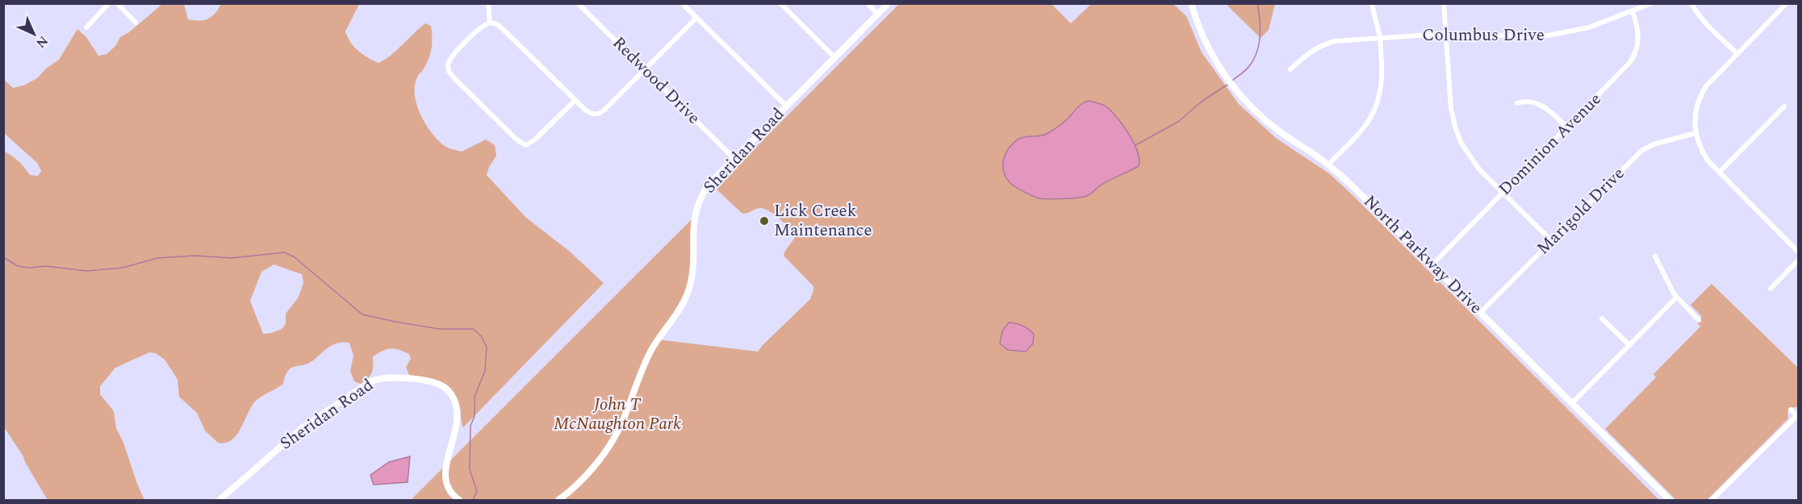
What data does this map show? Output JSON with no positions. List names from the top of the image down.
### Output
{
  "streets": {
    "main road": ["North Parkway Drive"],
    "street": [
      "Columbus Drive",
      "Redwood Drive",
      "Dominion Avenue",
      "Sheridan Road",
      "Marigold Drive"
    ]
  },
  "crossings": [
    ["Columbus Drive", "Dominion Avenue"],
    ["Redwood Drive", "Sheridan Road"],
    ["Dominion Avenue", "North Parkway Drive"],
    ["Marigold Drive", "North Parkway Drive"]
  ],
  "parks": ["John T McNaughton Park"],
  "places": ["Lick Creek Maintenance"],
  "north": "bottom right"
}
